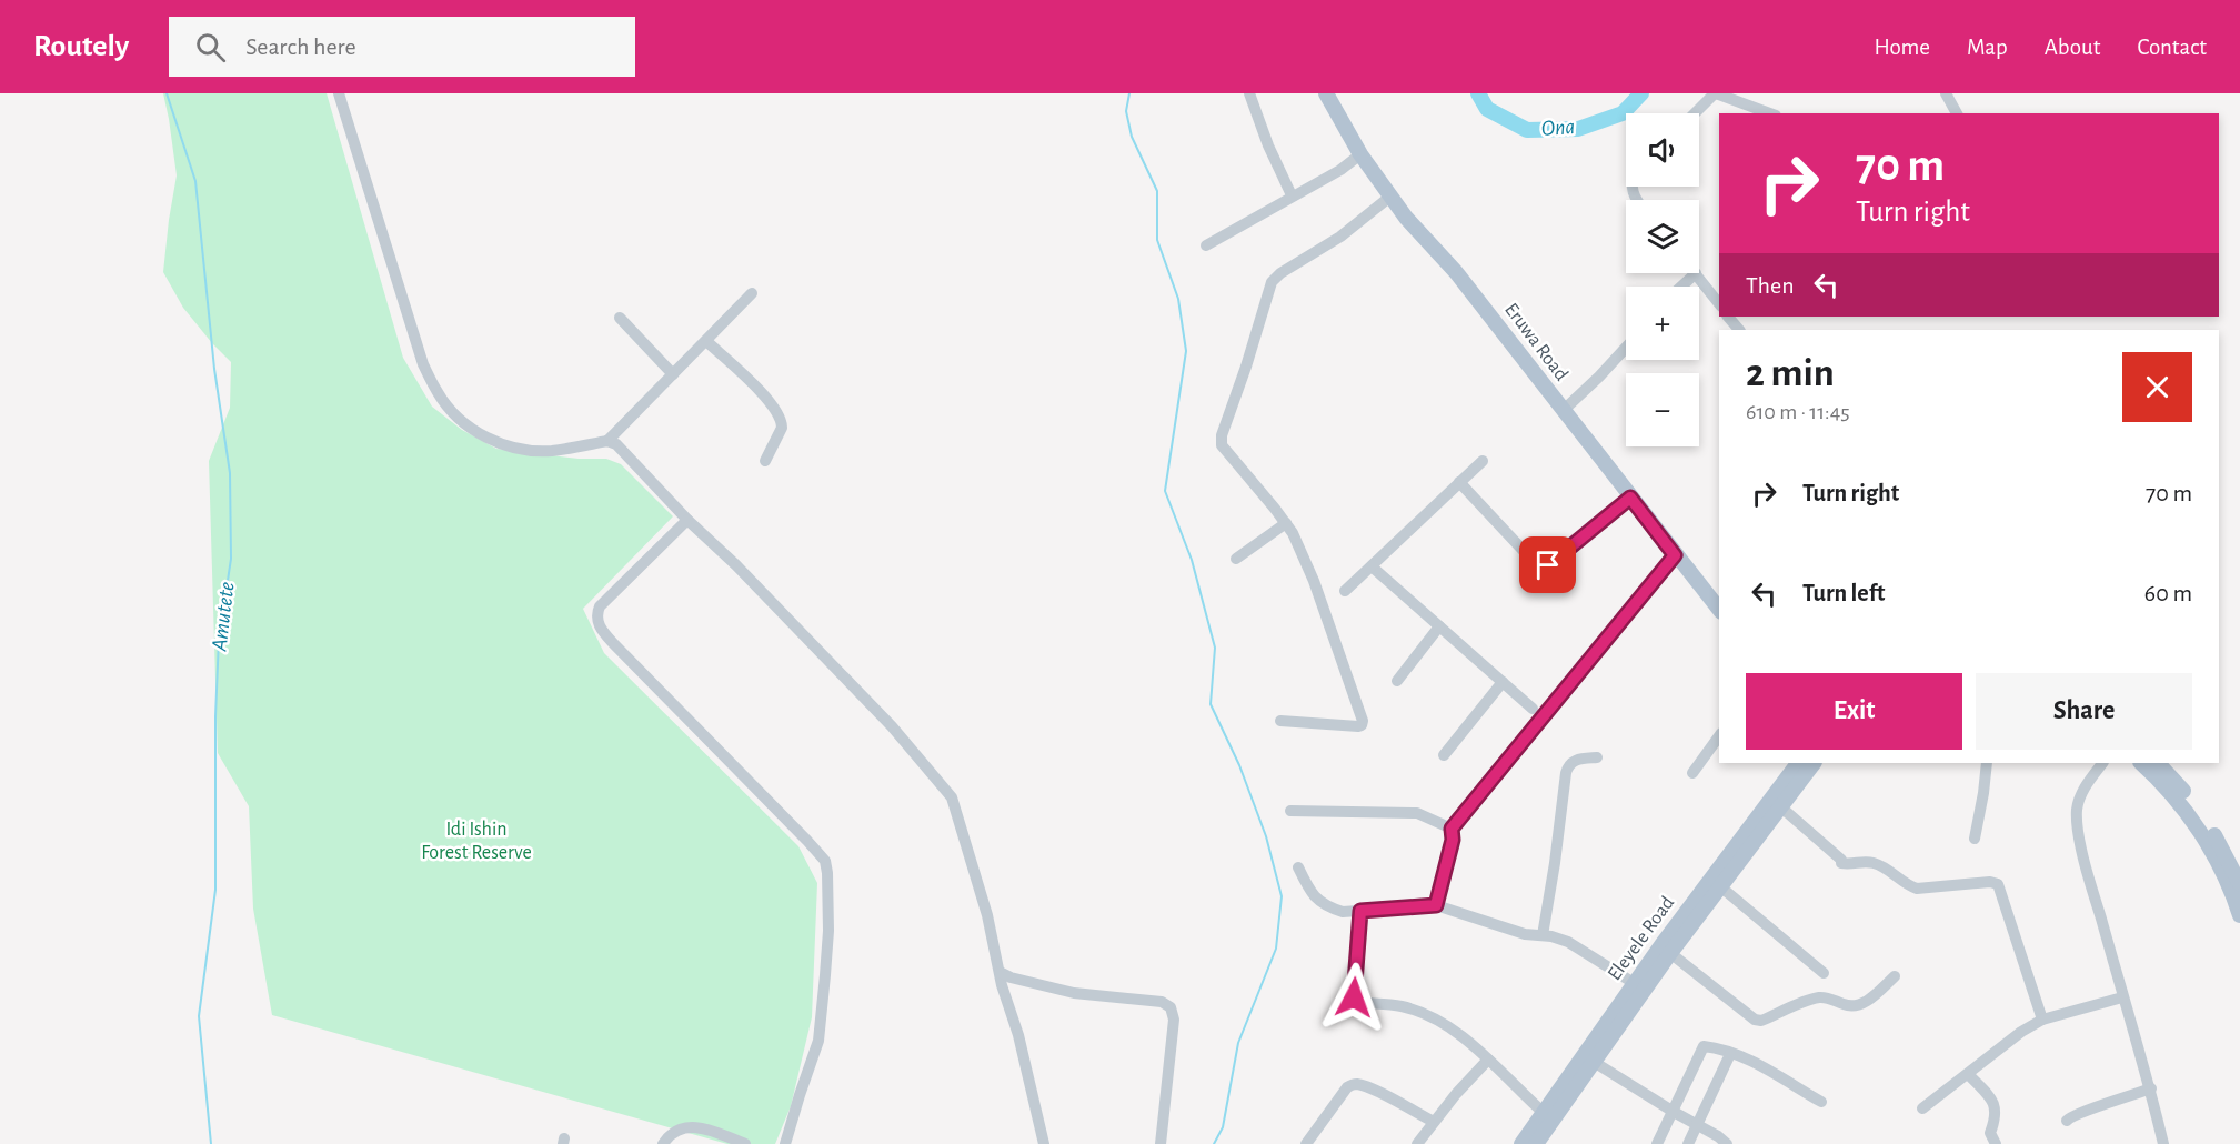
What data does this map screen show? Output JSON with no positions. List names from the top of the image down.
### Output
{
  "streets": {
    "main road": ["Eruwa Road", "Eleyele Road"]
  },
  "water": ["Ona", "Amutete"],
  "parks": ["Idi Ishin Forest Reserve"],
  "page": {
    "header": "Routely",
    "search": "Search here",
    "nav": [
      "Home",
      "Map",
      "About",
      "Contact"
    ],
    "map_buttons": ["+", "−"],
    "turn": ["70 m", "Turn right"],
    "then": "Then",
    "heading": ["2 min", "610 m · 11:45"],
    "list": [
      {
        "name": "Turn right",
        "value": "70 m"
      },
      {
        "name": "Turn left",
        "value": "60 m"
      }
    ],
    "buttons": ["Exit", "Share"]
  }
}
